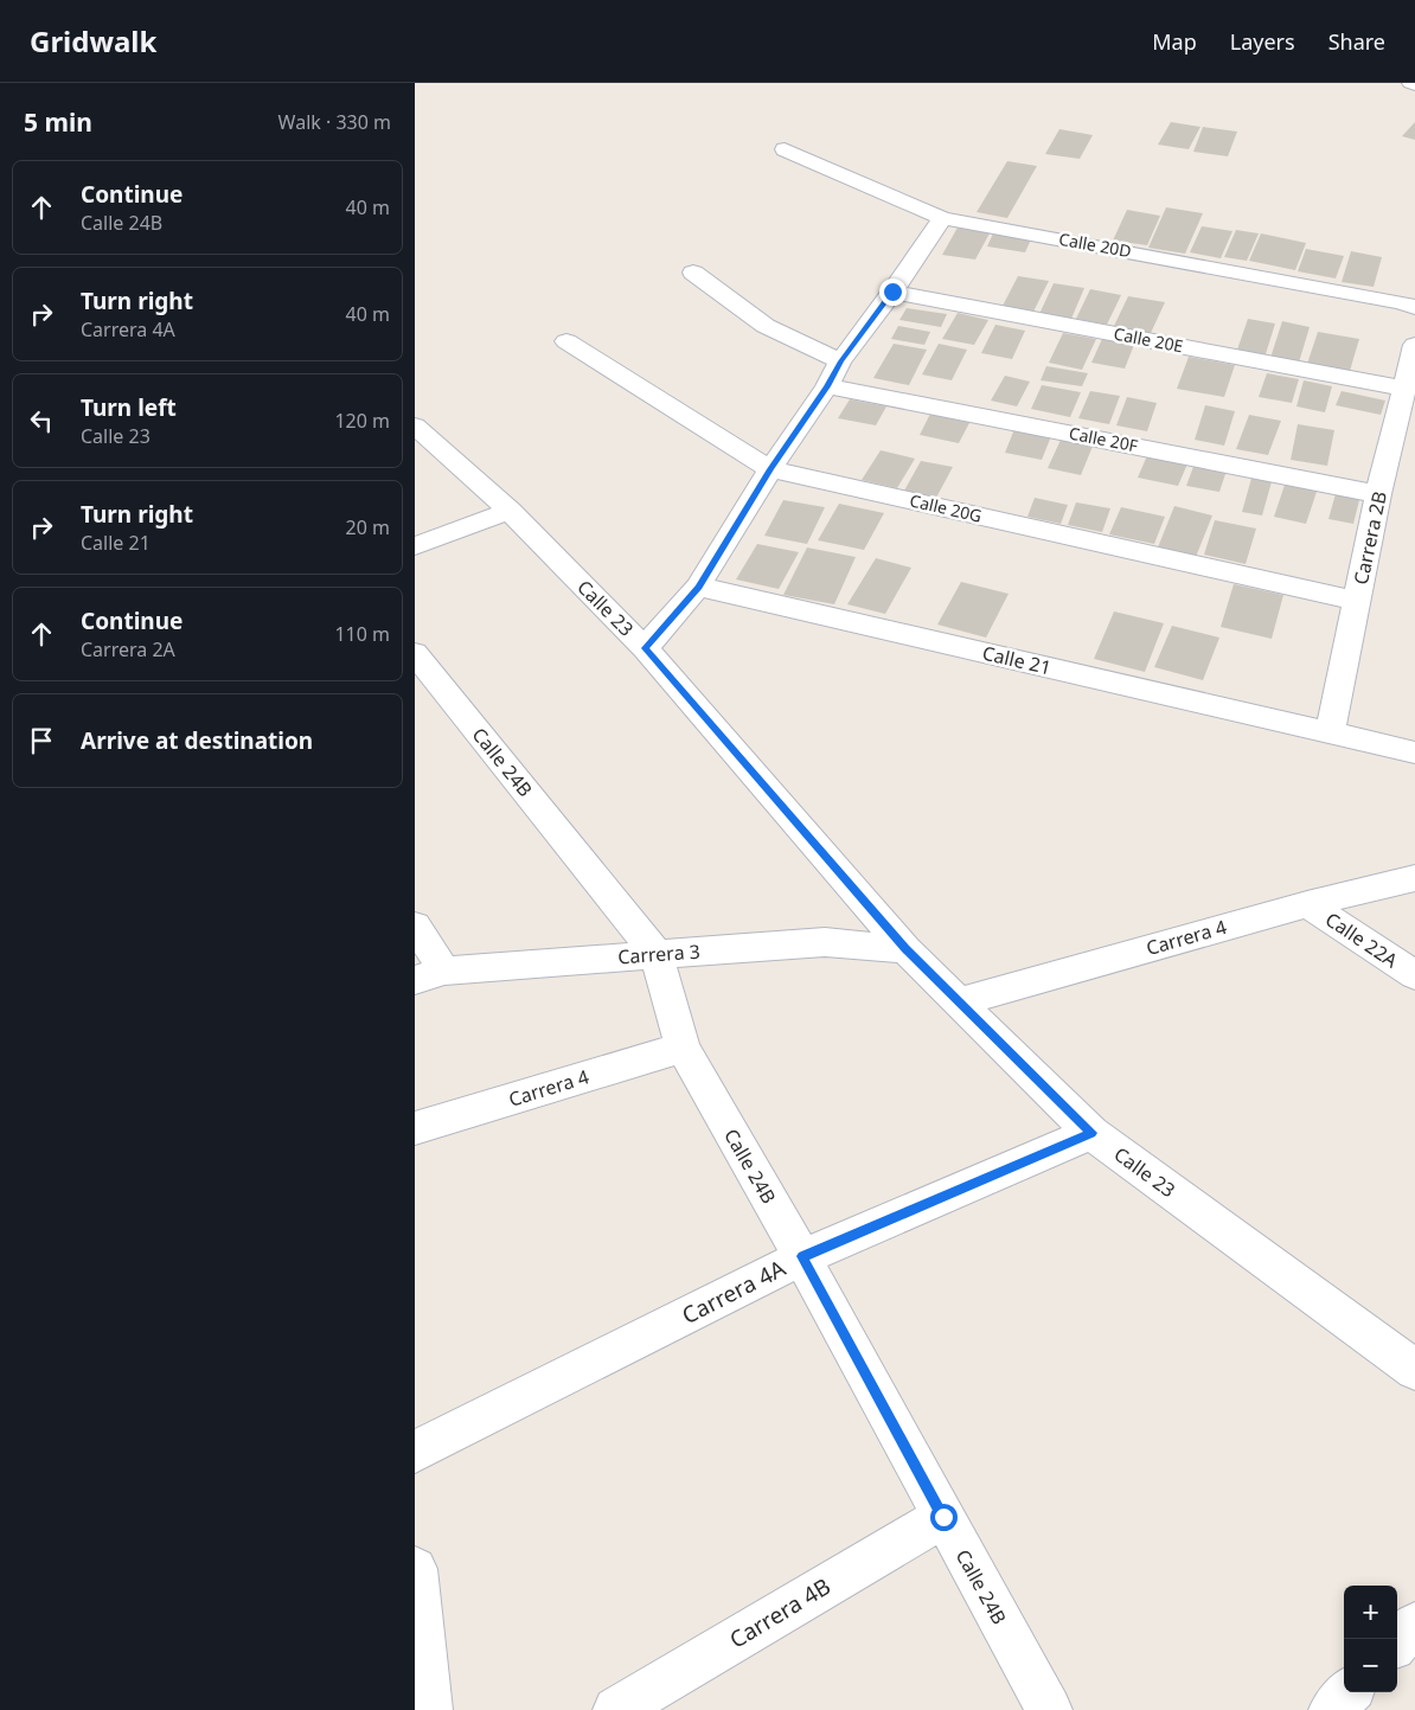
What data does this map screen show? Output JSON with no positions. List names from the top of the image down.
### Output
{
  "streets": {
    "street": [
      "Calle 20D",
      "Calle 20E",
      "Calle 20F",
      "Calle 20G",
      "Carrera 2B",
      "Calle 23",
      "Calle 21",
      "Calle 24B",
      "Carrera 4",
      "Calle 22A",
      "Carrera 3",
      "Carrera 4A",
      "Carrera 4B"
    ]
  },
  "crossings": [
    ["Calle 20E", "Carrera 2B"],
    ["Calle 20F", "Carrera 2B"],
    ["Calle 20G", "Carrera 2B"],
    ["Carrera 2B", "Calle 21"],
    ["Calle 23", "Carrera 4"],
    ["Calle 23", "Carrera 3"],
    ["Calle 23", "Carrera 4A"],
    ["Calle 24B", "Carrera 4"],
    ["Calle 24B", "Carrera 3"],
    ["Calle 24B", "Carrera 4A"],
    ["Calle 24B", "Carrera 4B"],
    ["Carrera 4", "Calle 22A"]
  ],
  "page": {
    "header": "Gridwalk",
    "nav": ["Map", "Layers", "Share"],
    "heading": ["5 min", "Walk · 330 m"],
    "list": [
      ["Continue", "Calle 24B", "40 m"],
      ["Turn right", "Carrera 4A", "40 m"],
      ["Turn left", "Calle 23", "120 m"],
      ["Turn right", "Calle 21", "20 m"],
      ["Continue", "Carrera 2A", "110 m"],
      "Arrive at destination"
    ],
    "map_buttons": ["+", "−"]
  }
}
